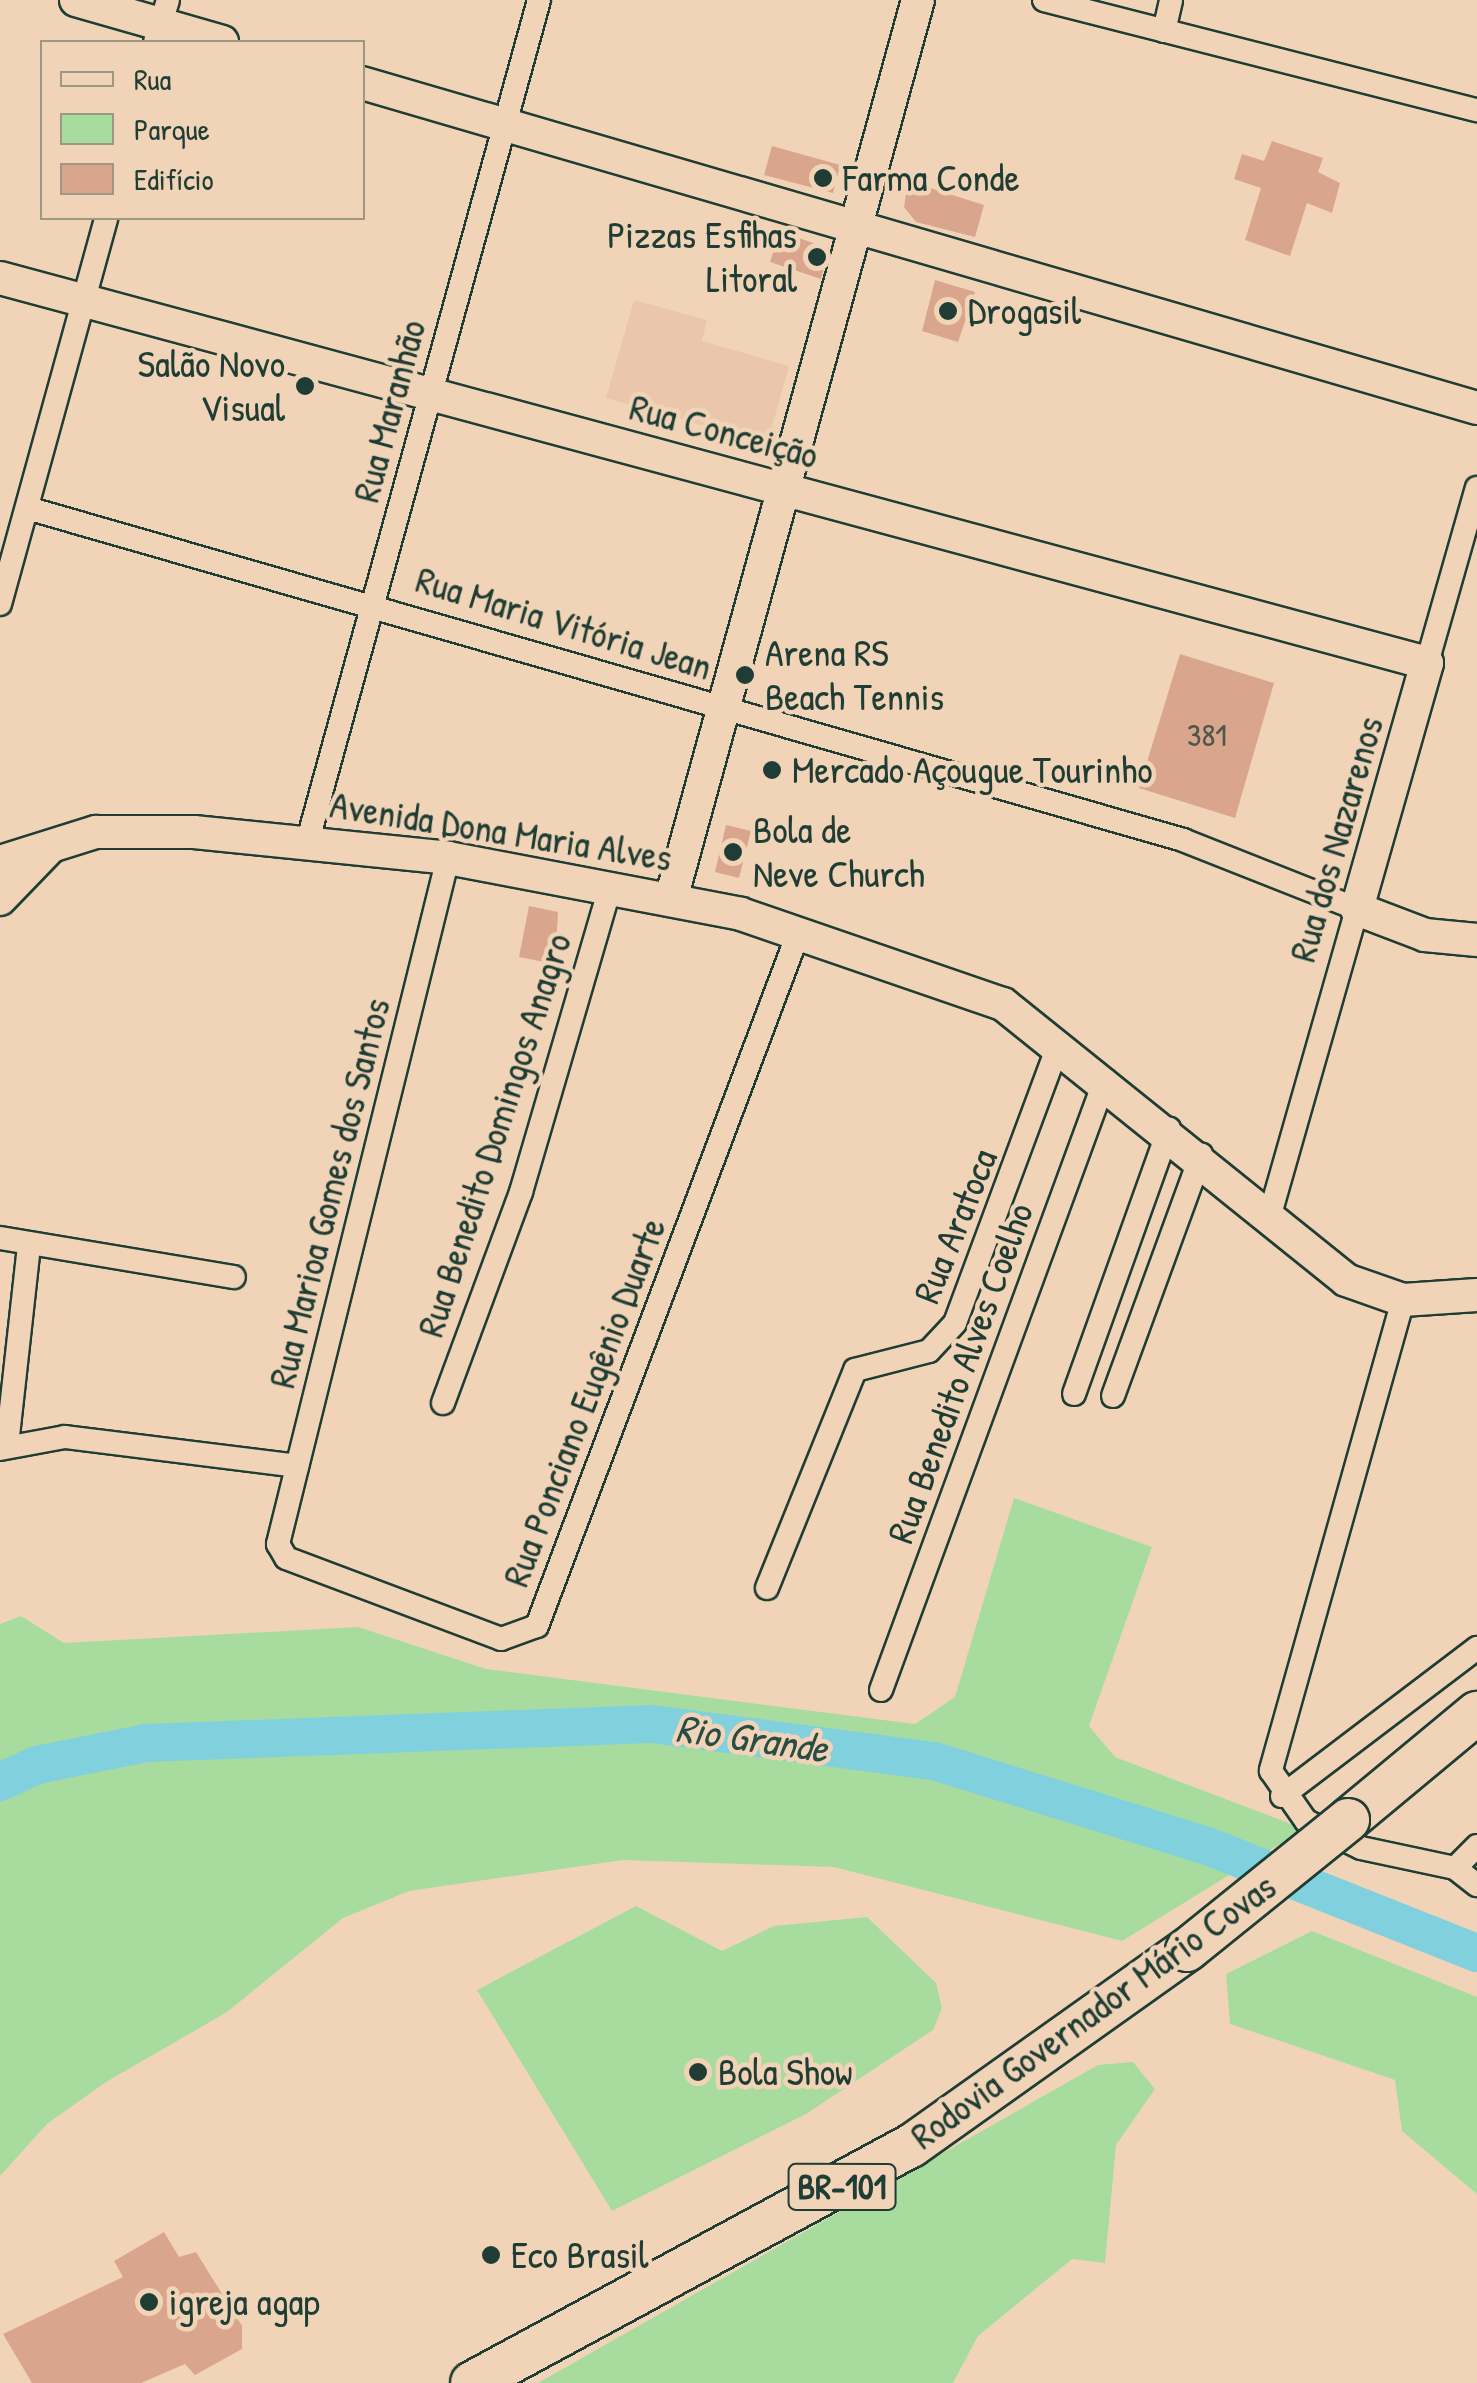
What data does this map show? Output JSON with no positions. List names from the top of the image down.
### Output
{
  "streets": {
    "highway": ["Rodovia Governador Mário Covas", "BR-101"],
    "main road": [
      "Rua Conceição",
      "Rua Maria Vitória Jean",
      "Avenida Dona Maria Alves",
      "Rua dos Nazarenos"
    ],
    "street": [
      "Rua Maranhão",
      "Rua Benedito Domingos Anagro",
      "Rua Marioa Gomes dos Santos",
      "Rua Aratoca",
      "Rua Benedito Alves Coelho",
      "Rua Ponciano Eugênio Duarte"
    ]
  },
  "crossings": [
    ["Rua Maranhão", "Rua Conceição"],
    ["Rua Maranhão", "Rua Maria Vitória Jean"],
    ["Rua Maranhão", "Avenida Dona Maria Alves"],
    ["Rua Conceição", "Rua dos Nazarenos"],
    ["Rua Maria Vitória Jean", "Rua dos Nazarenos"],
    ["Avenida Dona Maria Alves", "Rua dos Nazarenos"],
    ["Avenida Dona Maria Alves", "Rua Benedito Domingos Anagro"],
    ["Avenida Dona Maria Alves", "Rua Marioa Gomes dos Santos"],
    ["Avenida Dona Maria Alves", "Rua Aratoca"],
    ["Avenida Dona Maria Alves", "Rua Benedito Alves Coelho"],
    ["Avenida Dona Maria Alves", "Rua Ponciano Eugênio Duarte"],
    ["Rua Marioa Gomes dos Santos", "Rua Ponciano Eugênio Duarte"]
  ],
  "water": ["Rio Grande"],
  "places": [
    "Farma Conde",
    "Pizzas Esfihas Litoral",
    "Drogasil",
    "Salão Novo Visual",
    "Arena RS Beach Tennis",
    "Mercado Açougue Tourinho",
    "Bola de Neve Church",
    "Bola Show",
    "Eco Brasil",
    "igreja agap"
  ],
  "house_numbers": ["381"],
  "legend": ["Rua", "Parque", "Edifício"]
}
